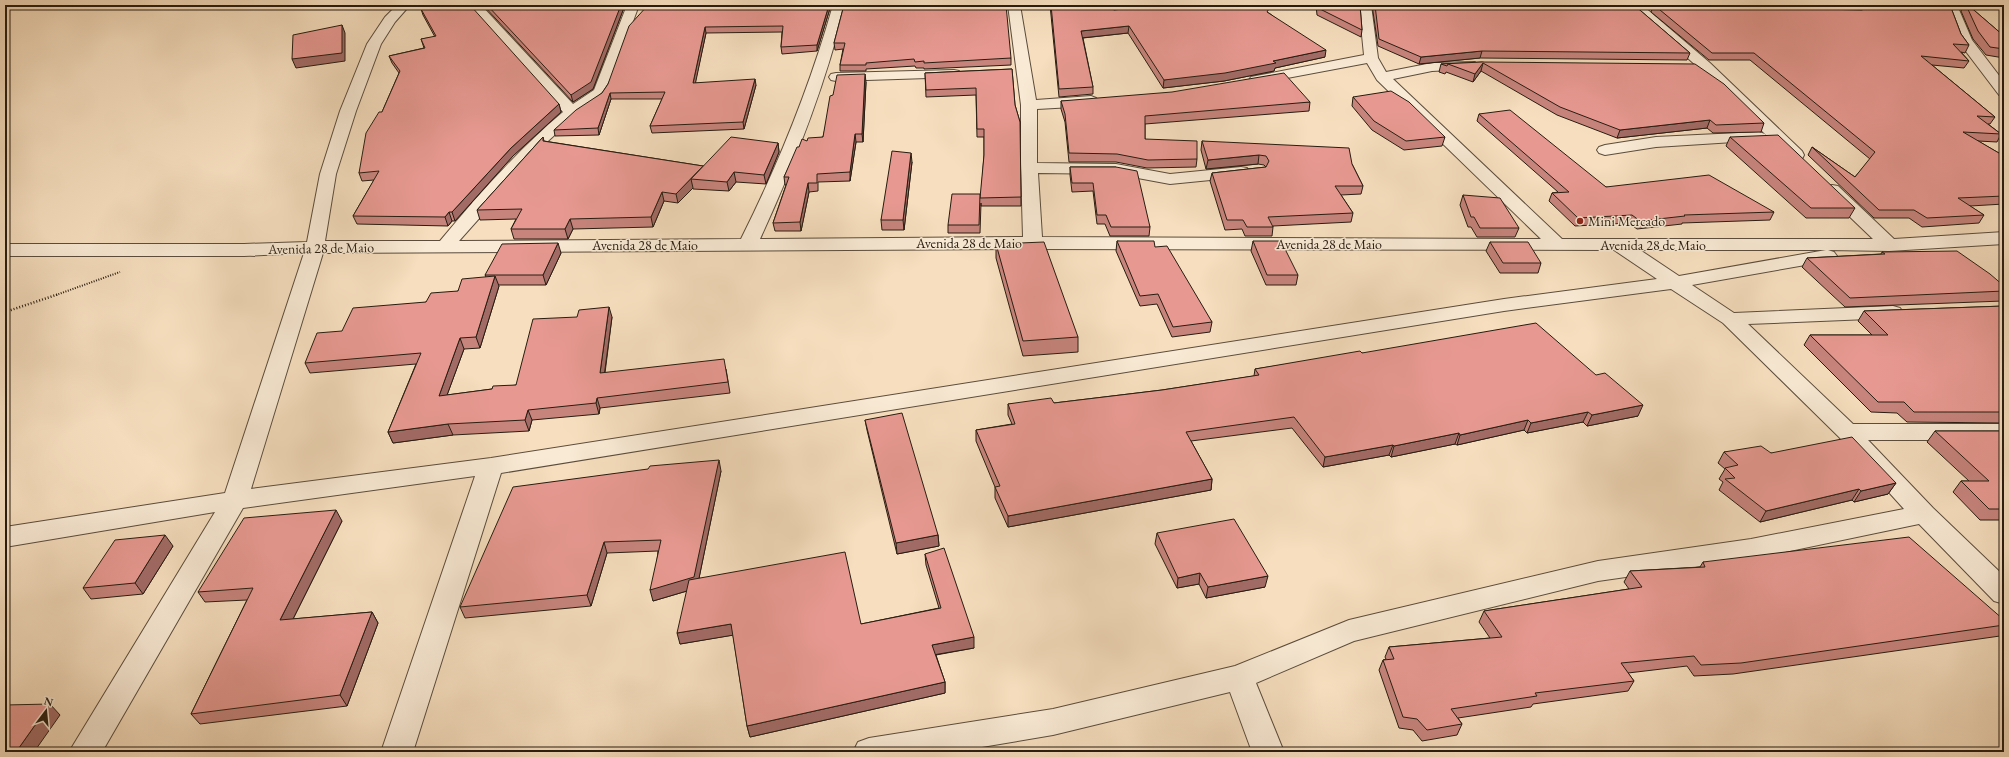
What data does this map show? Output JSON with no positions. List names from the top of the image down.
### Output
{
  "streets": {
    "street": ["Avenida 28 de Maio"]
  },
  "places": ["Mini Mercado"],
  "north": "top"
}
